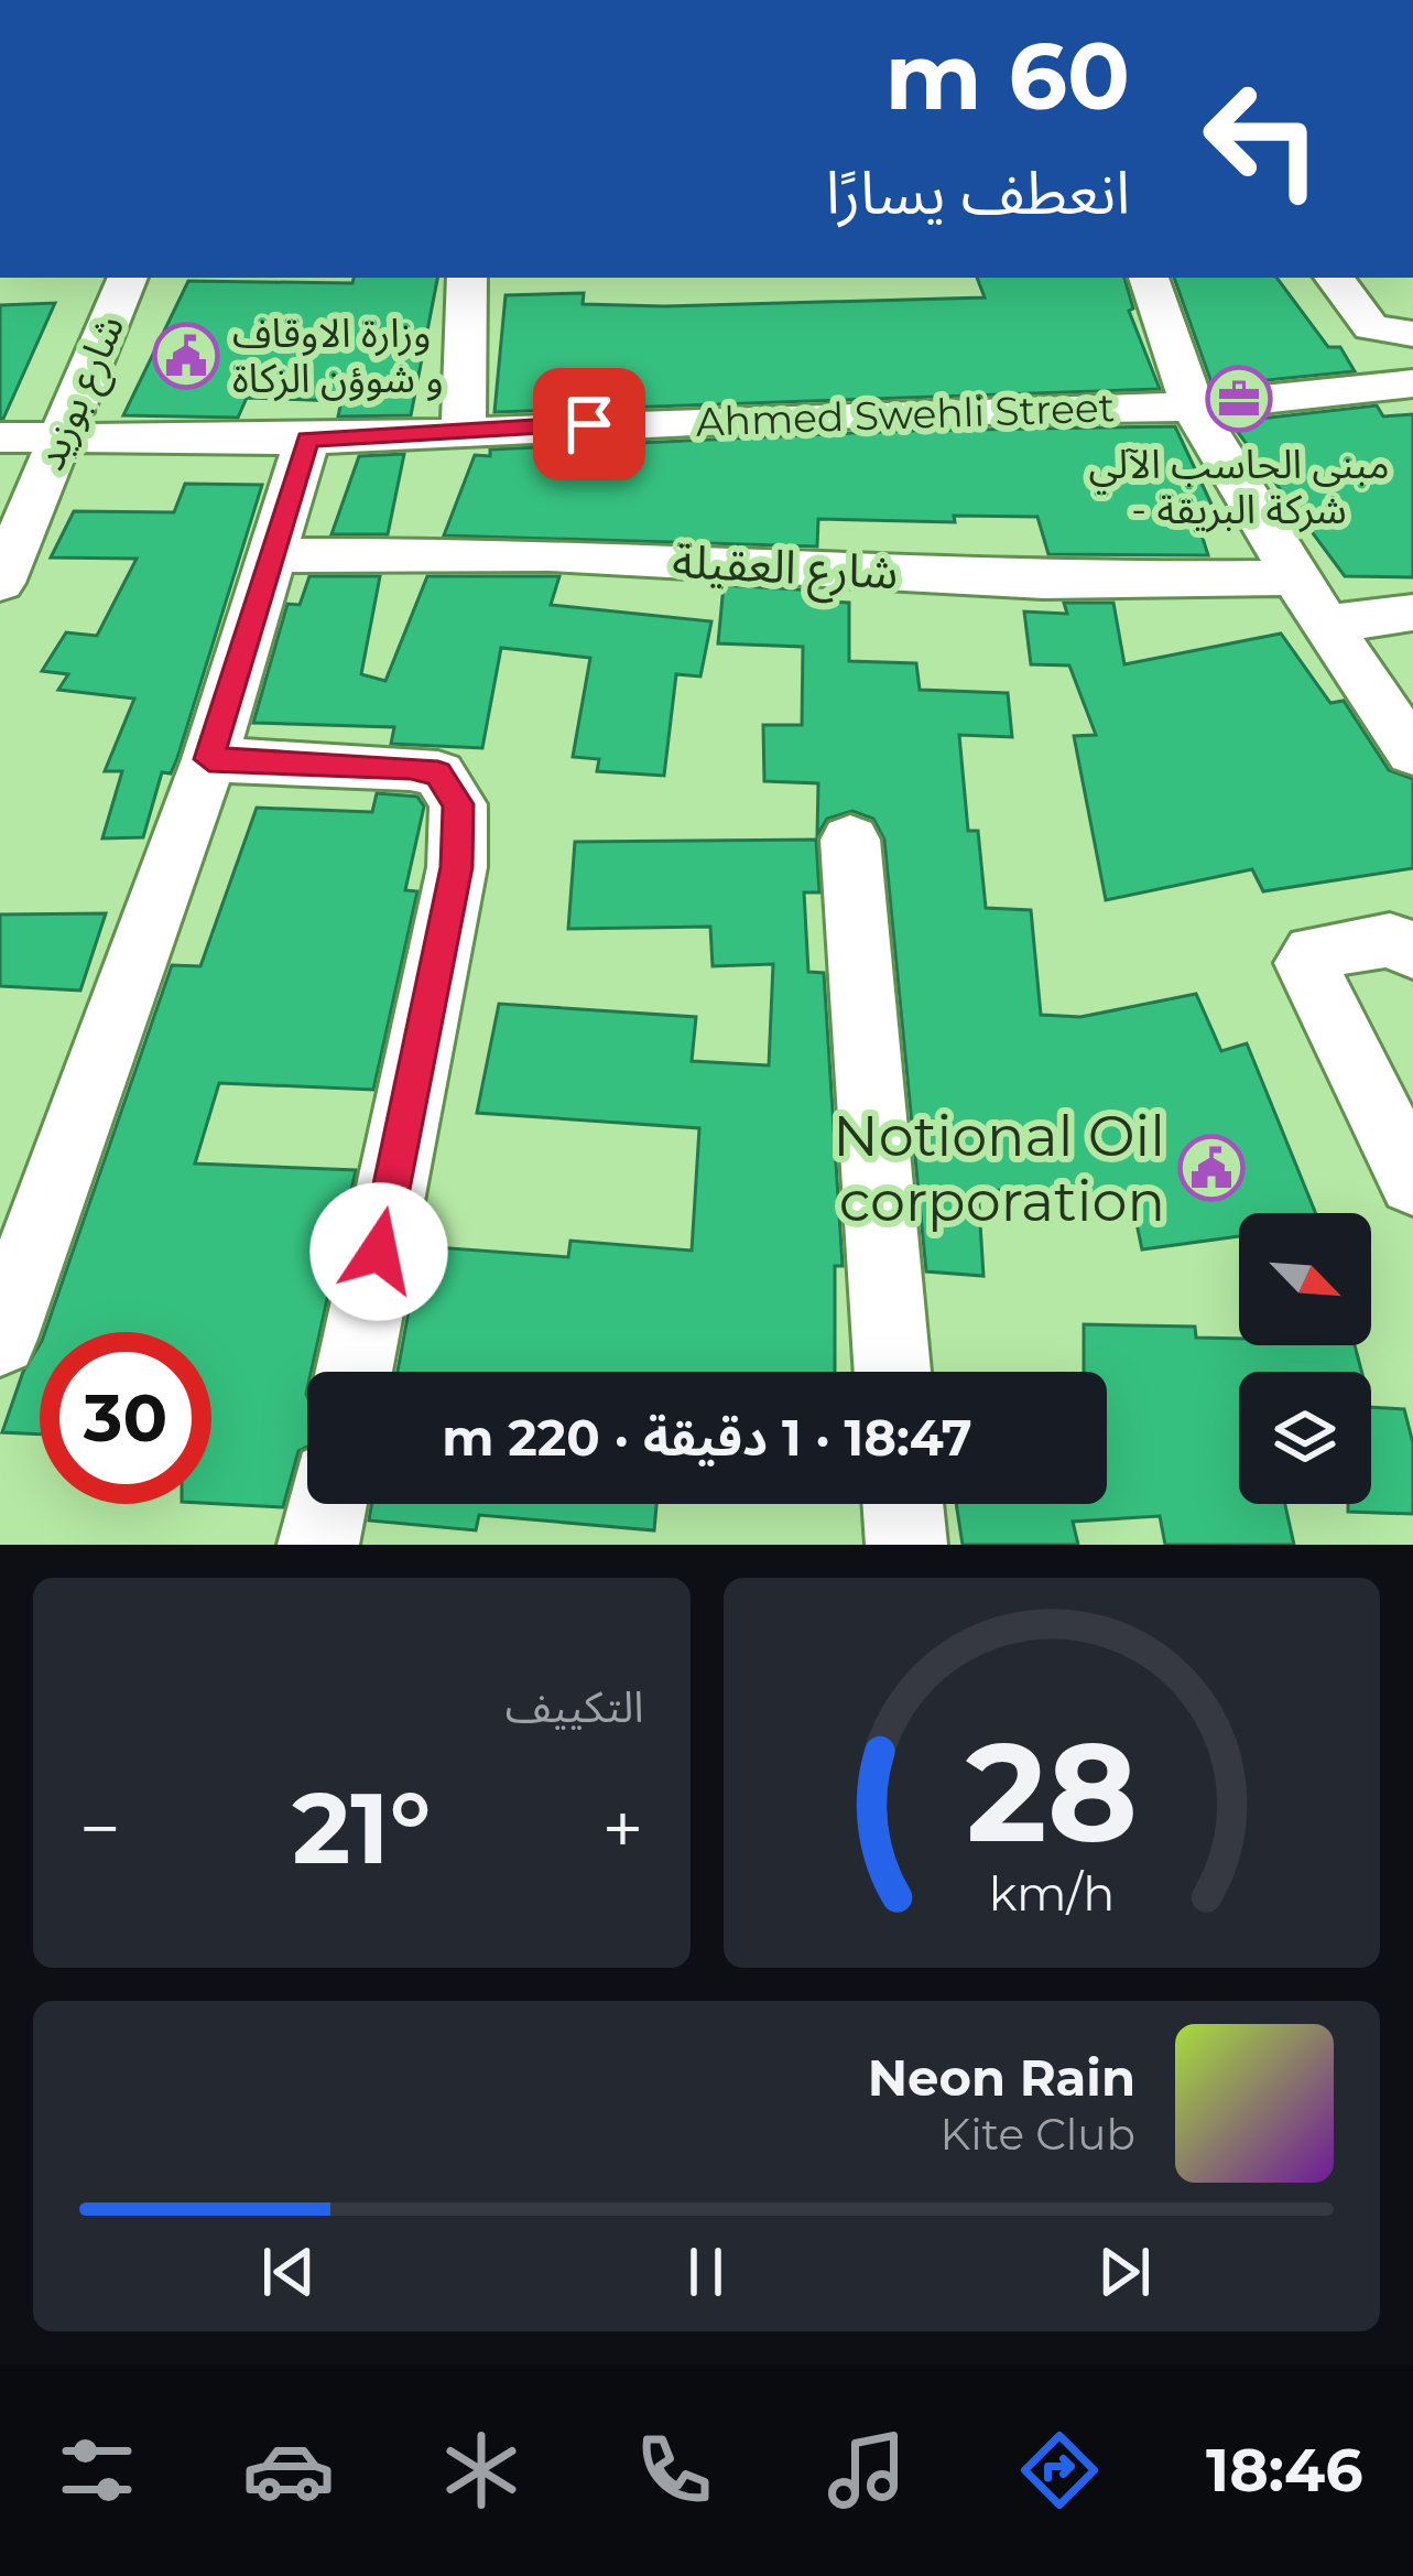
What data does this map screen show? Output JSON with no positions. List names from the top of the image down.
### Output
{
  "streets": {
    "street": ["شارع بوزيد", "Ahmed Swehli Street", "شارع العقيلة"]
  },
  "crossings": [
    ["شارع بوزيد", "Ahmed Swehli Street"]
  ],
  "places": {
    "public building": ["وزارة الاوقاف و شوؤن الزكاة", "Notional Oil corporation"],
    "office": ["مبنى الحاسب الآلي - شركة البريقة"]
  },
  "north": "bottom right",
  "page": {
    "turn": ["60 m", "انعطف يسارًا"],
    "limit": "30",
    "trip": "18:47 · 1 دقيقة · 220 m",
    "tile": "التكييف",
    "heat": ["−", "21°", "+"],
    "song": ["Neon Rain", "Kite Club"],
    "tabs": "18:46",
    "gauge": ["28", "km/h"]
  }
}
